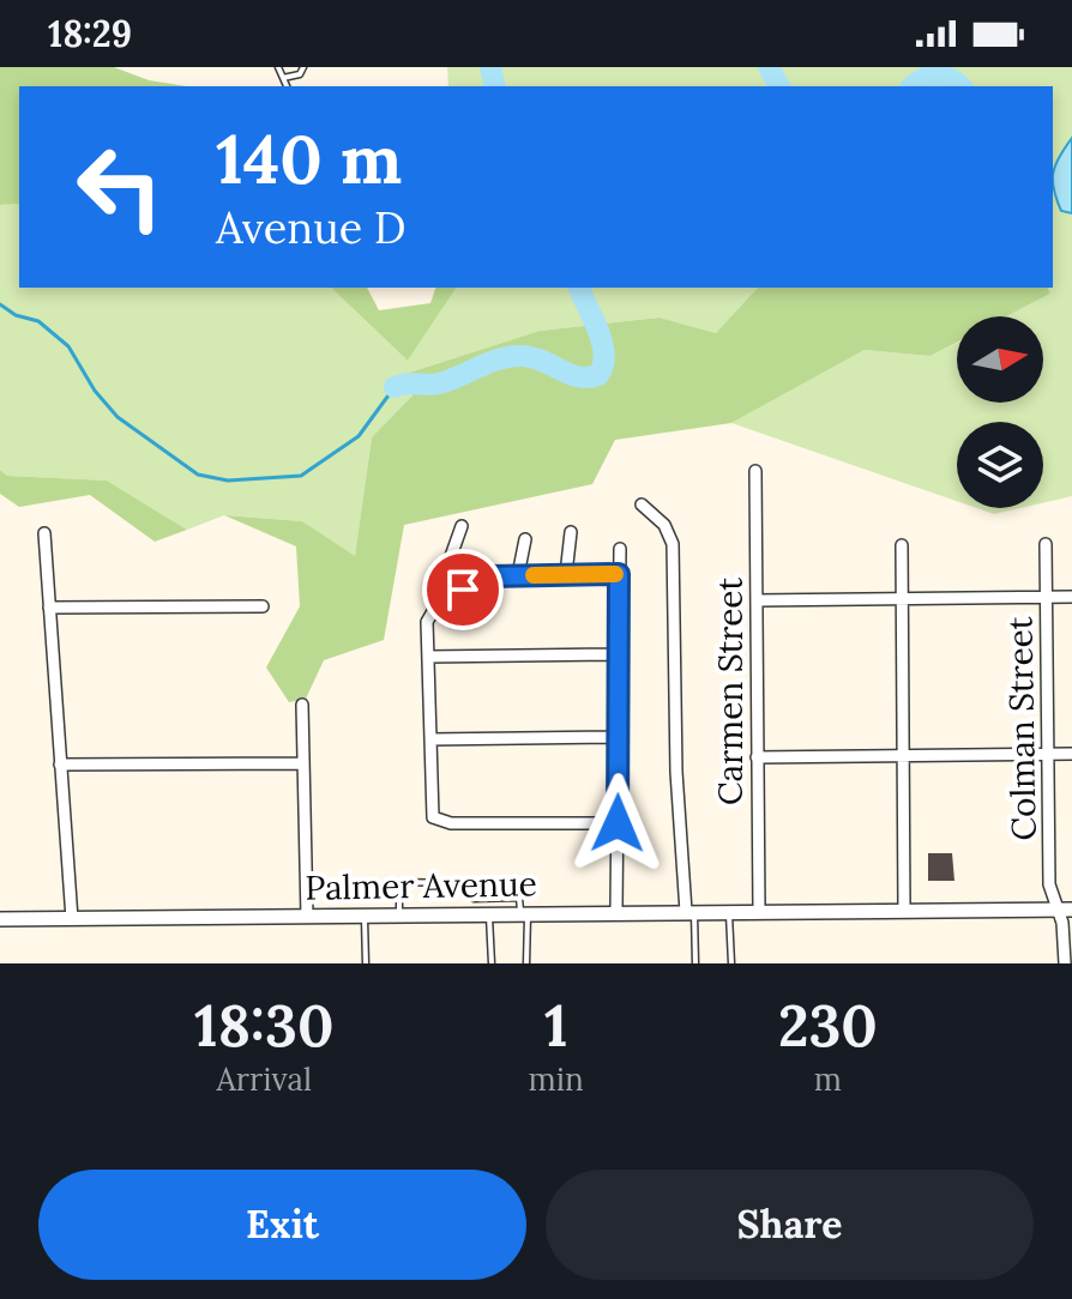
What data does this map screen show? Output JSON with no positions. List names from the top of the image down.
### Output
{
  "streets": {
    "street": ["Carmen Street", "Colman Street", "Palmer Avenue"]
  },
  "crossings": [
    ["Carmen Street", "Palmer Avenue"],
    ["Colman Street", "Palmer Avenue"]
  ],
  "north": "right",
  "page": {
    "status": "18:29",
    "turn": ["140 m", "Avenue D"],
    "eta": [
      "18:30",
      "Arrival",
      "1",
      "min",
      "230",
      "m"
    ],
    "buttons": ["Exit", "Share"]
  }
}
